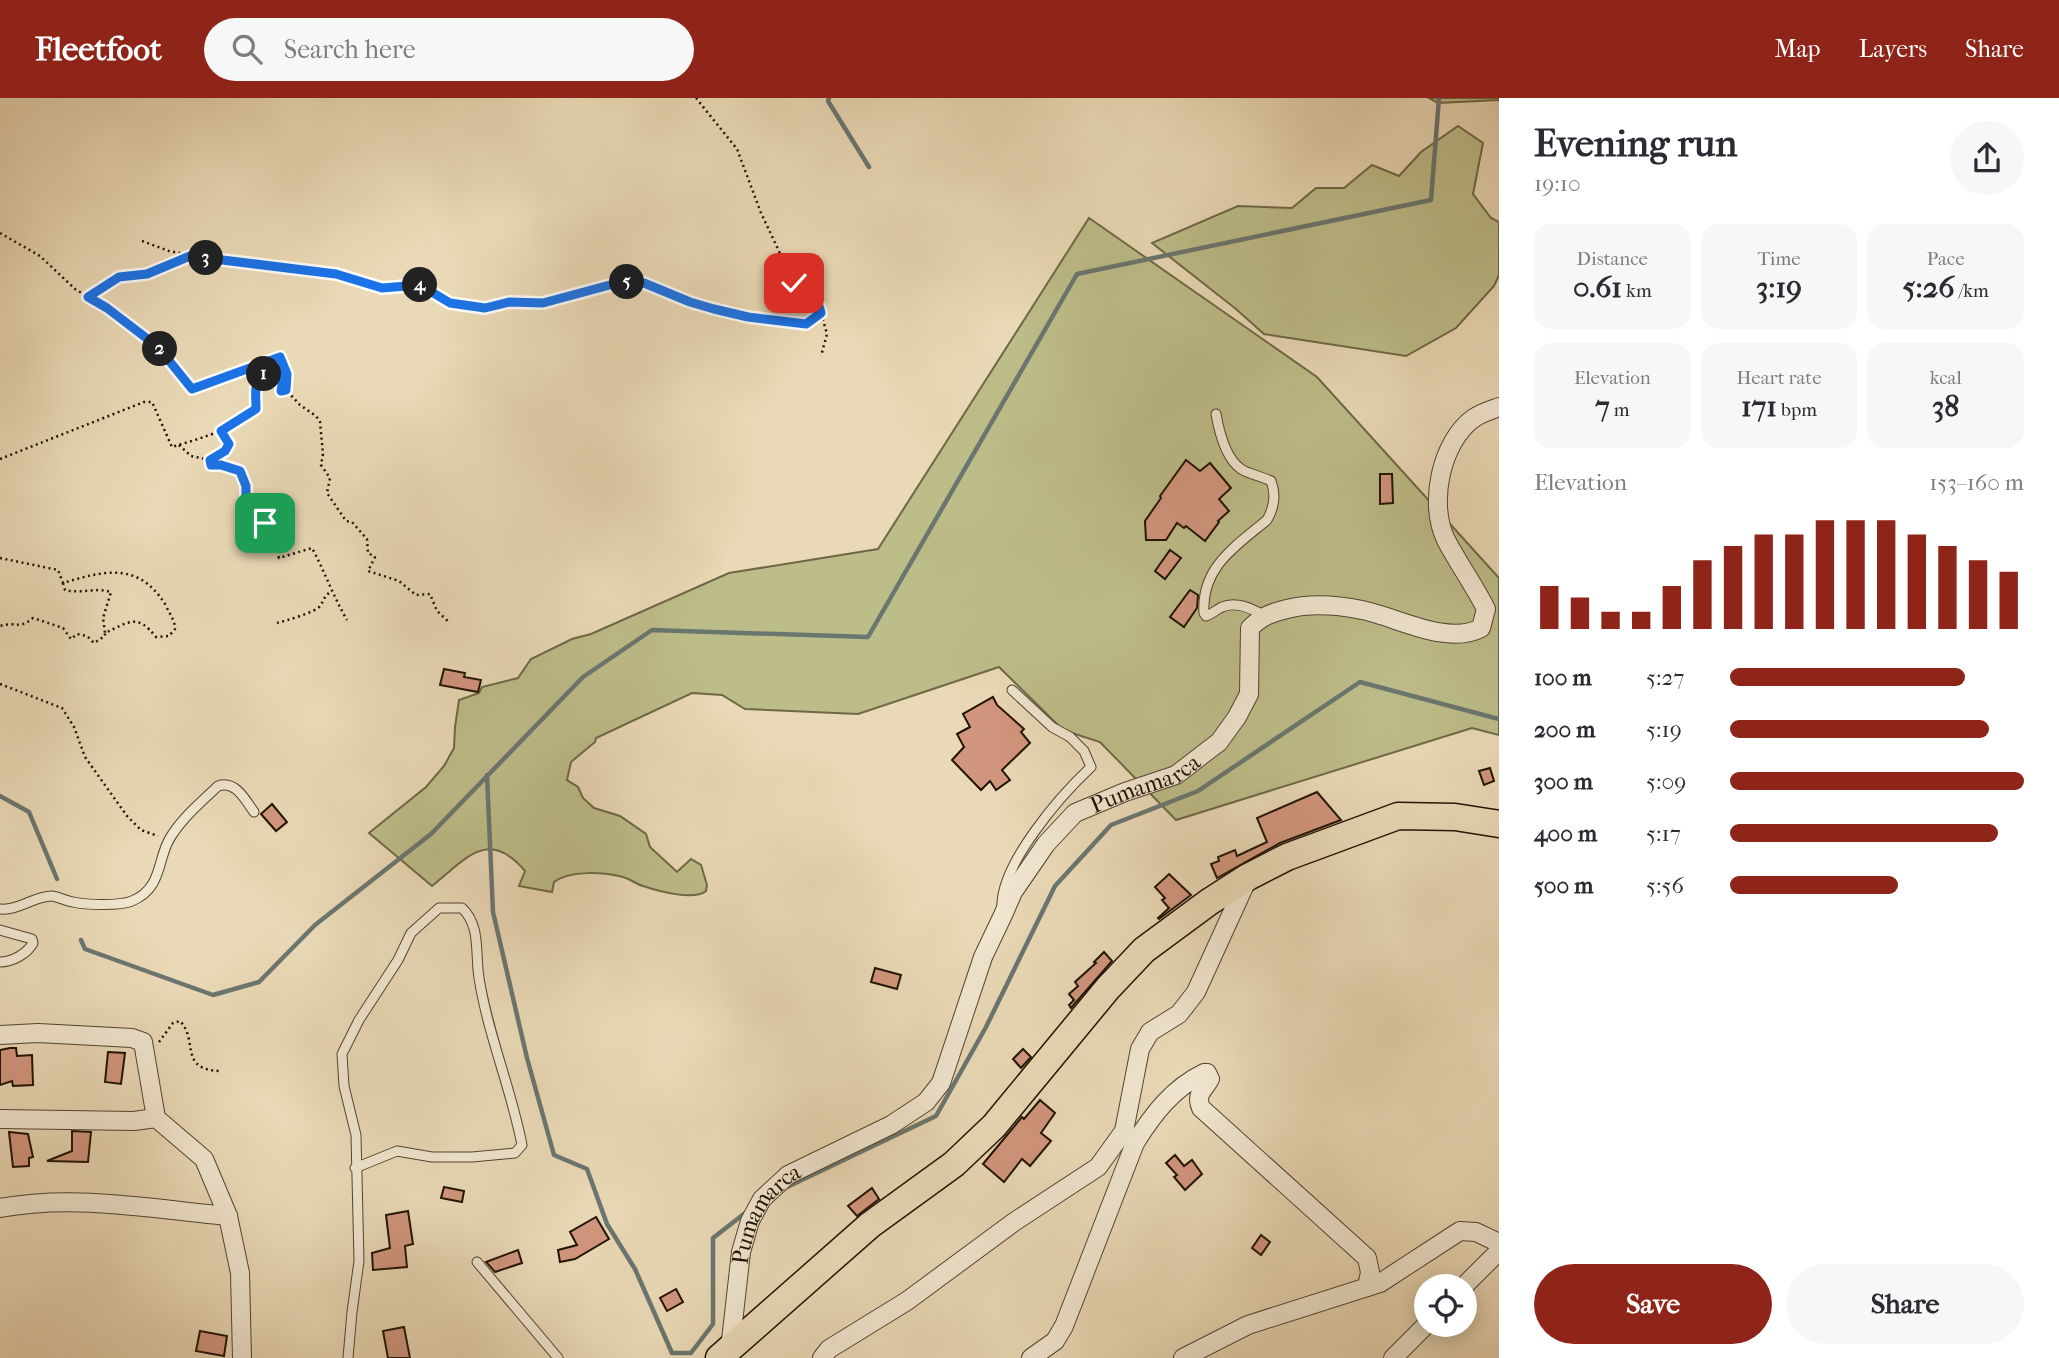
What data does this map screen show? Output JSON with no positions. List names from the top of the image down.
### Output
{
  "streets": {
    "main road": ["Pumamarca"]
  },
  "page": {
    "header": "Fleetfoot",
    "search": "Search here",
    "nav": ["Map", "Layers", "Share"],
    "heading": ["Evening run", "19:10"],
    "stats": [
      ["Distance", "0.61 km"],
      ["Time", "3:19"],
      ["Pace", "5:26 /km"],
      ["Elevation", "7 m"],
      ["Heart rate", "171 bpm"],
      ["kcal", "38"]
    ],
    "pins": [
      "3",
      "5",
      "4",
      "2",
      "1"
    ],
    "chart": ["Elevation", "153–160 m"],
    "list": [
      {
        "name": "100 m",
        "note": "5:27"
      },
      {
        "name": "200 m",
        "note": "5:19"
      },
      {
        "name": "300 m",
        "note": "5:09"
      },
      {
        "name": "400 m",
        "note": "5:17"
      },
      {
        "name": "500 m",
        "note": "5:56"
      }
    ],
    "buttons": ["Save", "Share"]
  }
}
